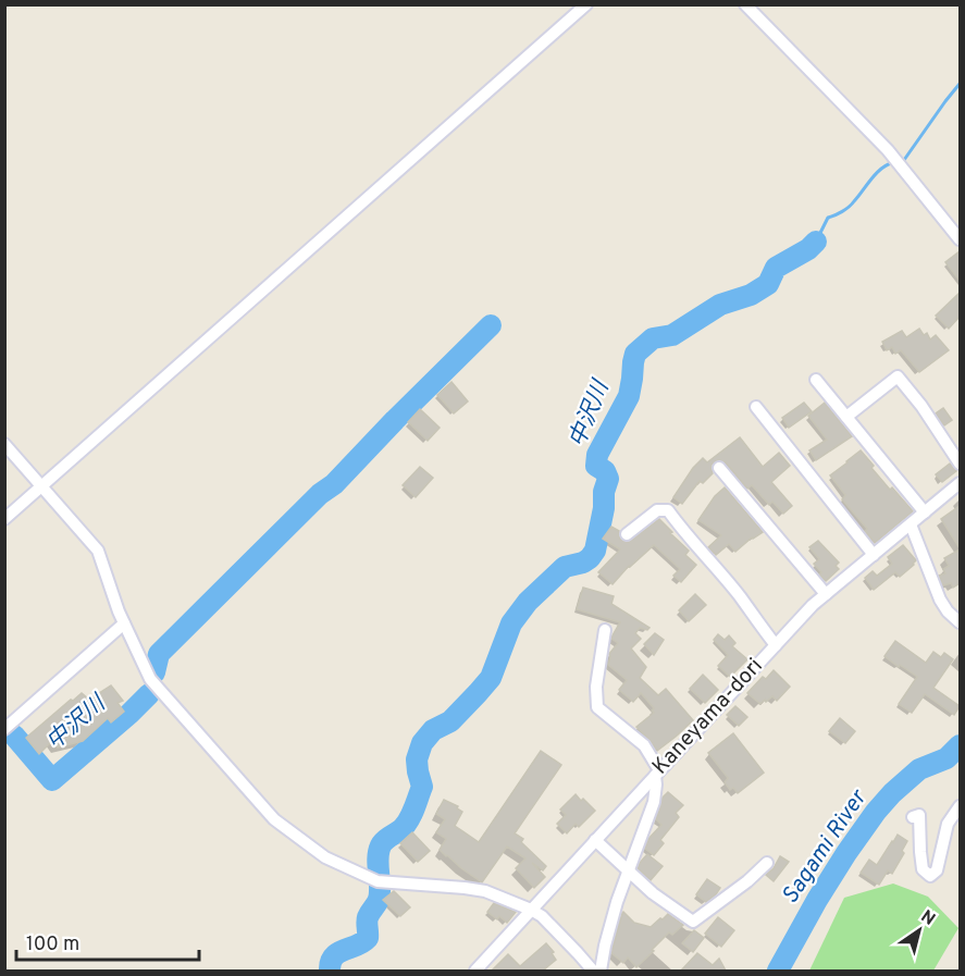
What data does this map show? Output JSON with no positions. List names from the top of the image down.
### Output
{
  "streets": {
    "street": ["Kaneyama-dori"]
  },
  "water": ["中沢川", "Sagami River"],
  "scale_bar": "100 m",
  "north": "top right"
}
